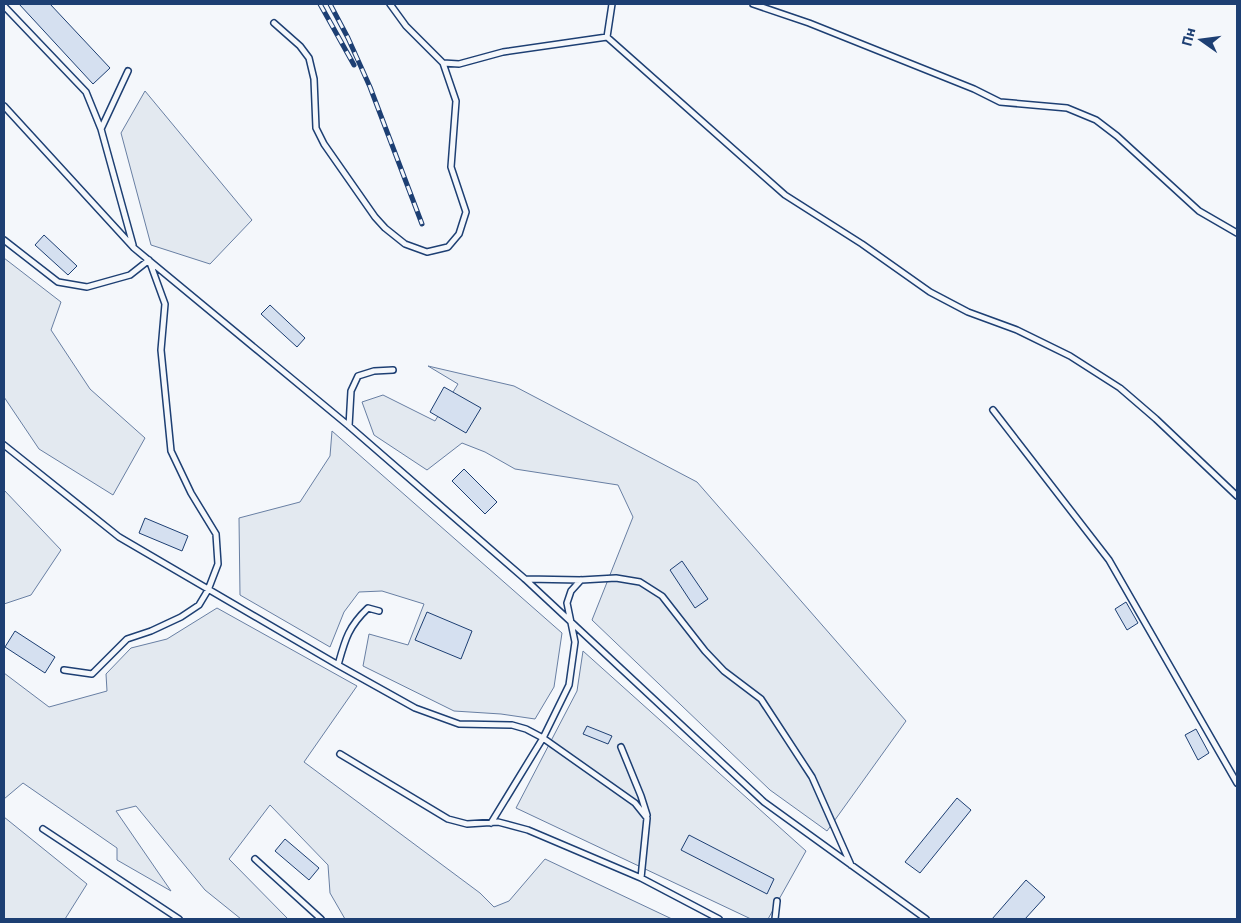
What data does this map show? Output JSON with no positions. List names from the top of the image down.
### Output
{
  "north": "left"
}
